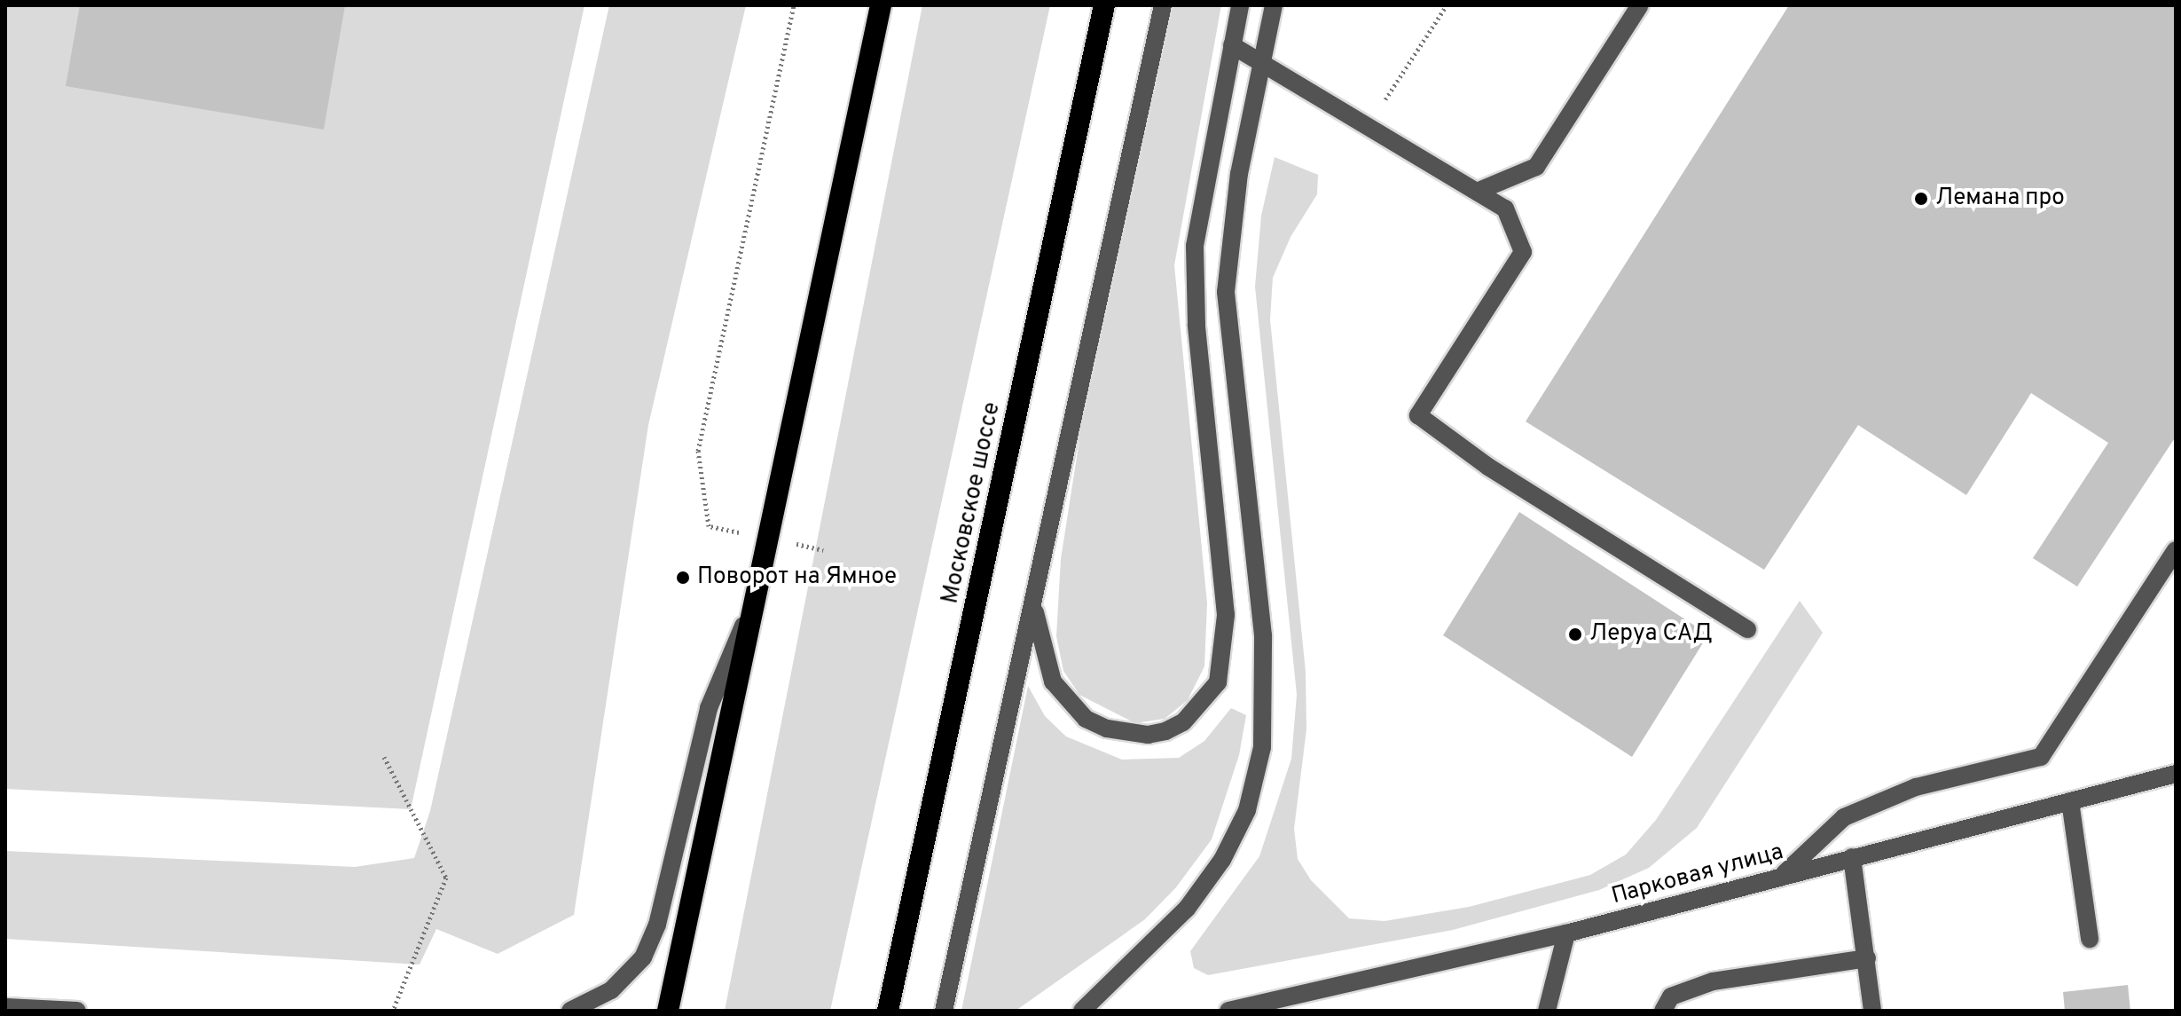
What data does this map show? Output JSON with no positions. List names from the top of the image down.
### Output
{
  "streets": {
    "highway": ["Московское шоссе"],
    "street": ["Парковая улица"]
  },
  "places": ["Лемана про", "Поворот на Ямное", "Леруа САД"]
}
